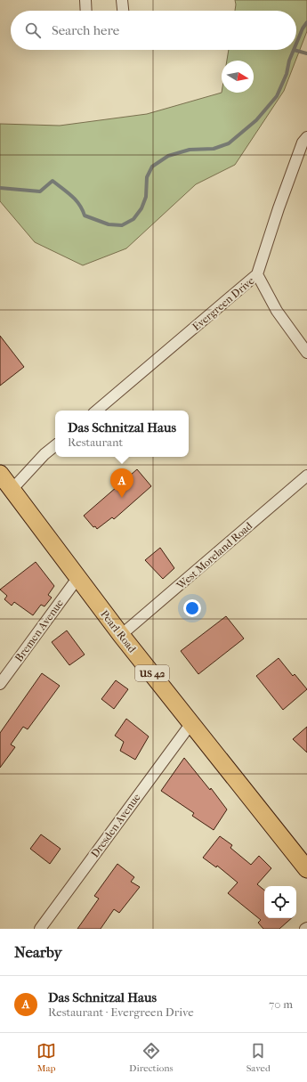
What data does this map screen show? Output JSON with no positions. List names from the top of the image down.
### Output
{
  "streets": {
    "main road": ["Pearl Road", "US 42"],
    "street": [
      "Evergreen Drive",
      "West Moreland Road",
      "Bremen Avenue",
      "Dresden Avenue"
    ]
  },
  "crossings": [
    ["West Moreland Road", "Pearl Road"],
    ["Bremen Avenue", "Pearl Road"],
    ["Pearl Road", "Dresden Avenue"]
  ],
  "north": "right",
  "page": {
    "search": "Search here",
    "popup": ["Das Schnitzal Haus", "Restaurant"],
    "pins": "A",
    "heading": "Nearby",
    "list": [
      {
        "mark": "A",
        "name": "Das Schnitzal Haus",
        "note": "Restaurant · Evergreen Drive",
        "value": "70 m"
      }
    ],
    "nav": ["Map", "Directions", "Saved"]
  }
}
